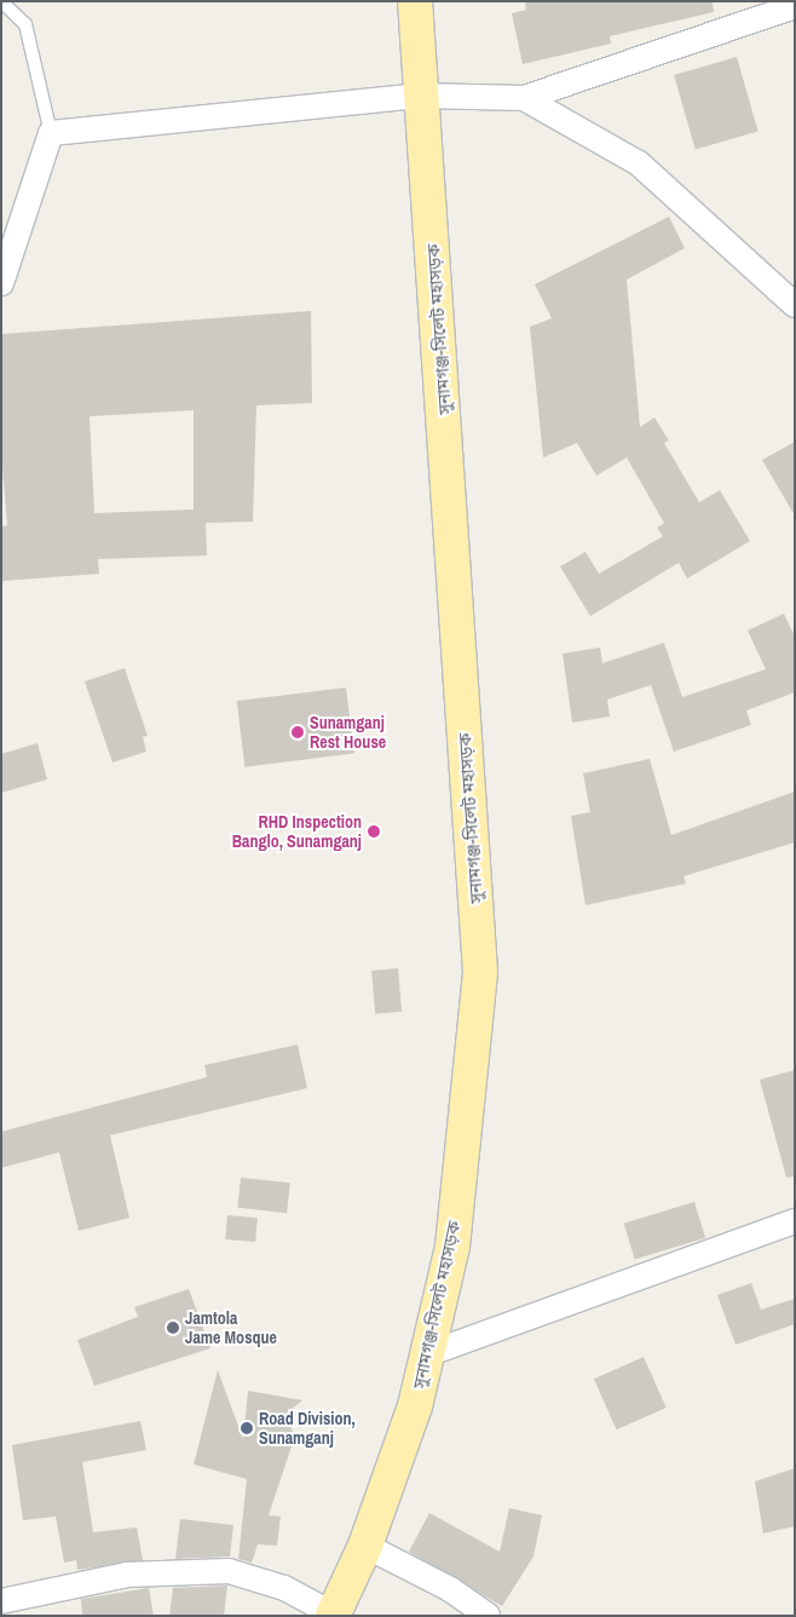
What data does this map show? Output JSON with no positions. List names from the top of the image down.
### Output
{
  "streets": {
    "main road": ["সুনামগঞ্জ-সিলেট মহাসড়ক"]
  },
  "places": [
    "Sunamganj Rest House",
    "RHD Inspection Banglo, Sunamganj",
    "Jamtola Jame Mosque",
    "Road Division, Sunamganj"
  ]
}
